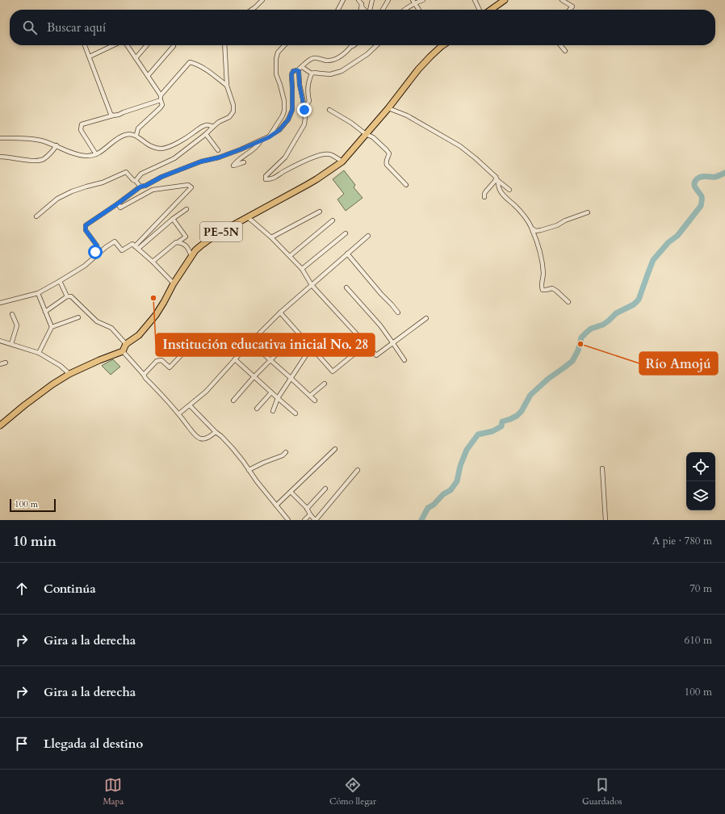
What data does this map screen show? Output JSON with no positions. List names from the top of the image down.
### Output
{
  "streets": {
    "highway": ["PE-5N"]
  },
  "places": ["Institución educativa inicial No. 28", "Río Amojú"],
  "scale_bar": "100 m",
  "page": {
    "search": "Buscar aquí",
    "scale": "100 m",
    "heading": ["10 min", "A pie · 780 m"],
    "list": [
      ["Continúa", "70 m"],
      ["Gira a la derecha", "610 m"],
      ["Gira a la derecha", "100 m"],
      "Llegada al destino"
    ],
    "nav": ["Mapa", "Cómo llegar", "Guardados"]
  }
}
